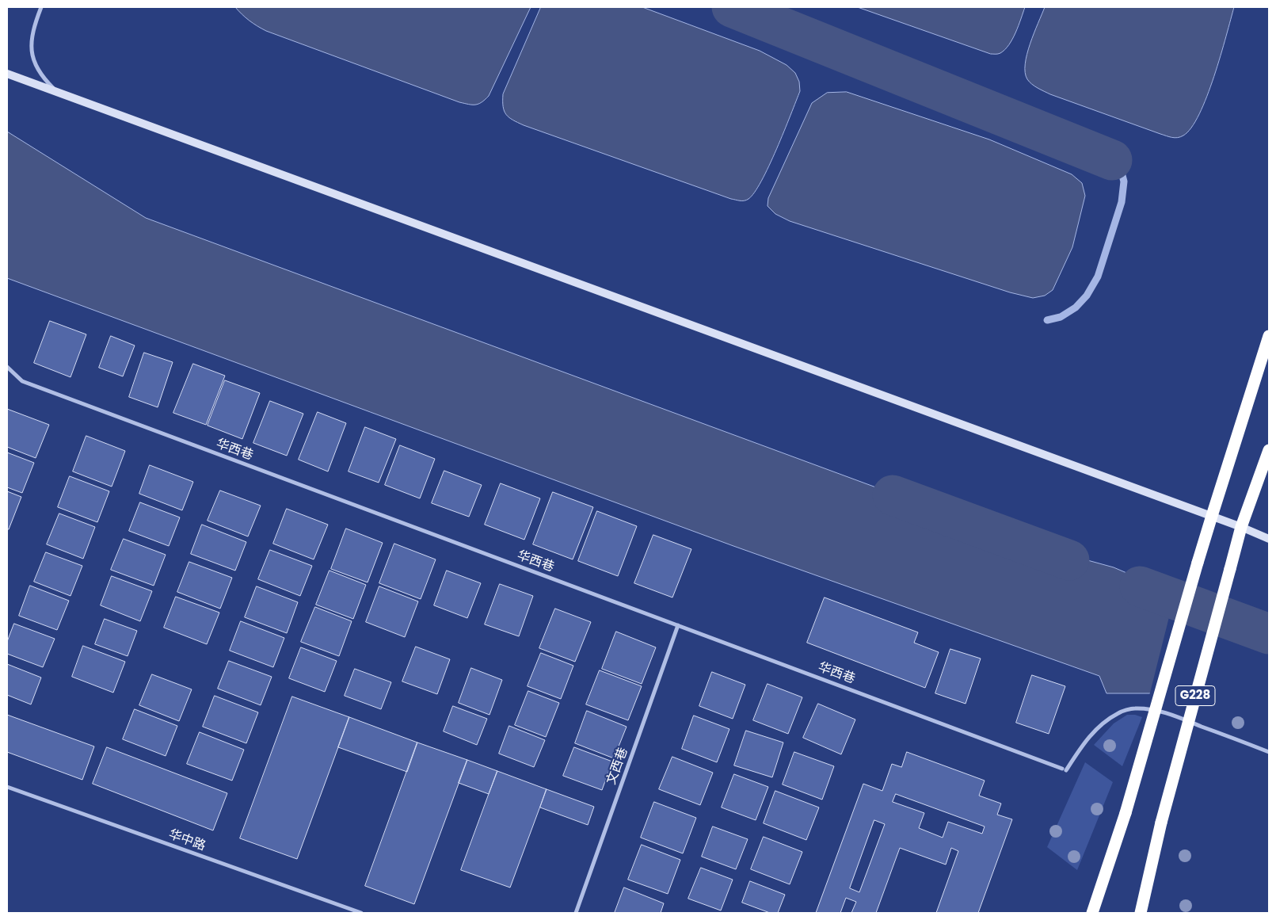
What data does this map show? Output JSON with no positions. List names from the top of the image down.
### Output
{
  "streets": {
    "highway": ["G228"],
    "street": ["华西巷", "文西巷", "华中路"]
  },
  "crossings": [
    ["华西巷", "文西巷"]
  ]
}
